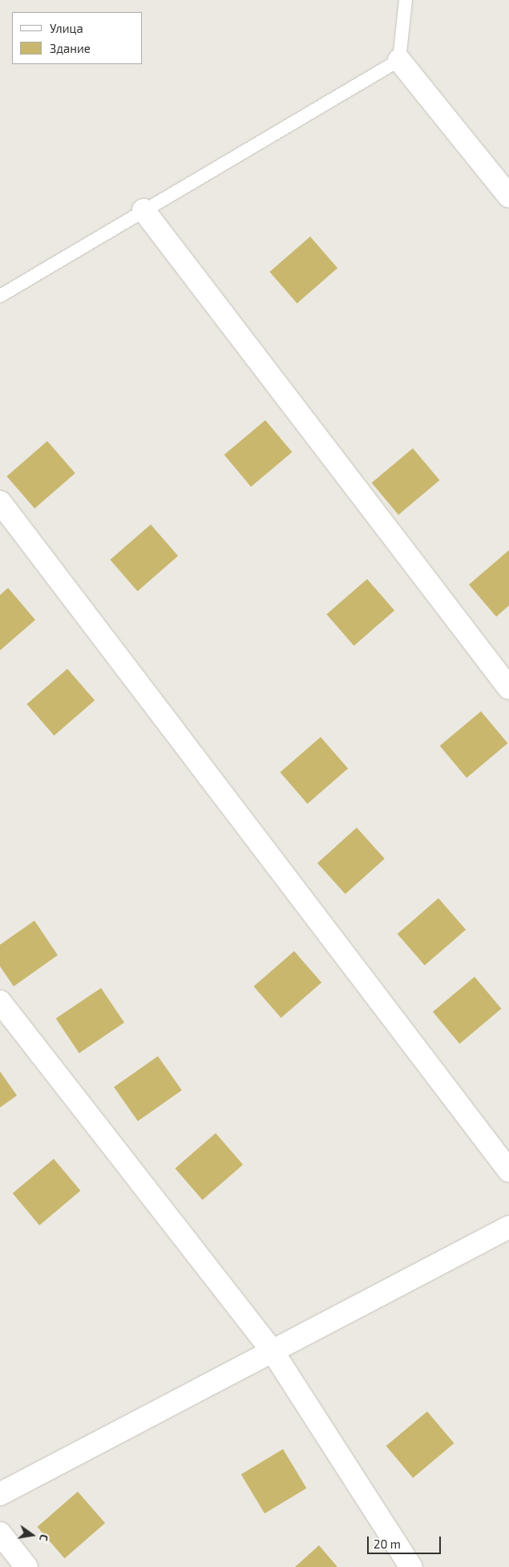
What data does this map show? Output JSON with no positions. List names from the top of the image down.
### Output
{
  "legend": ["Улица", "Здание"],
  "scale_bar": "20 m",
  "north": "right"
}
